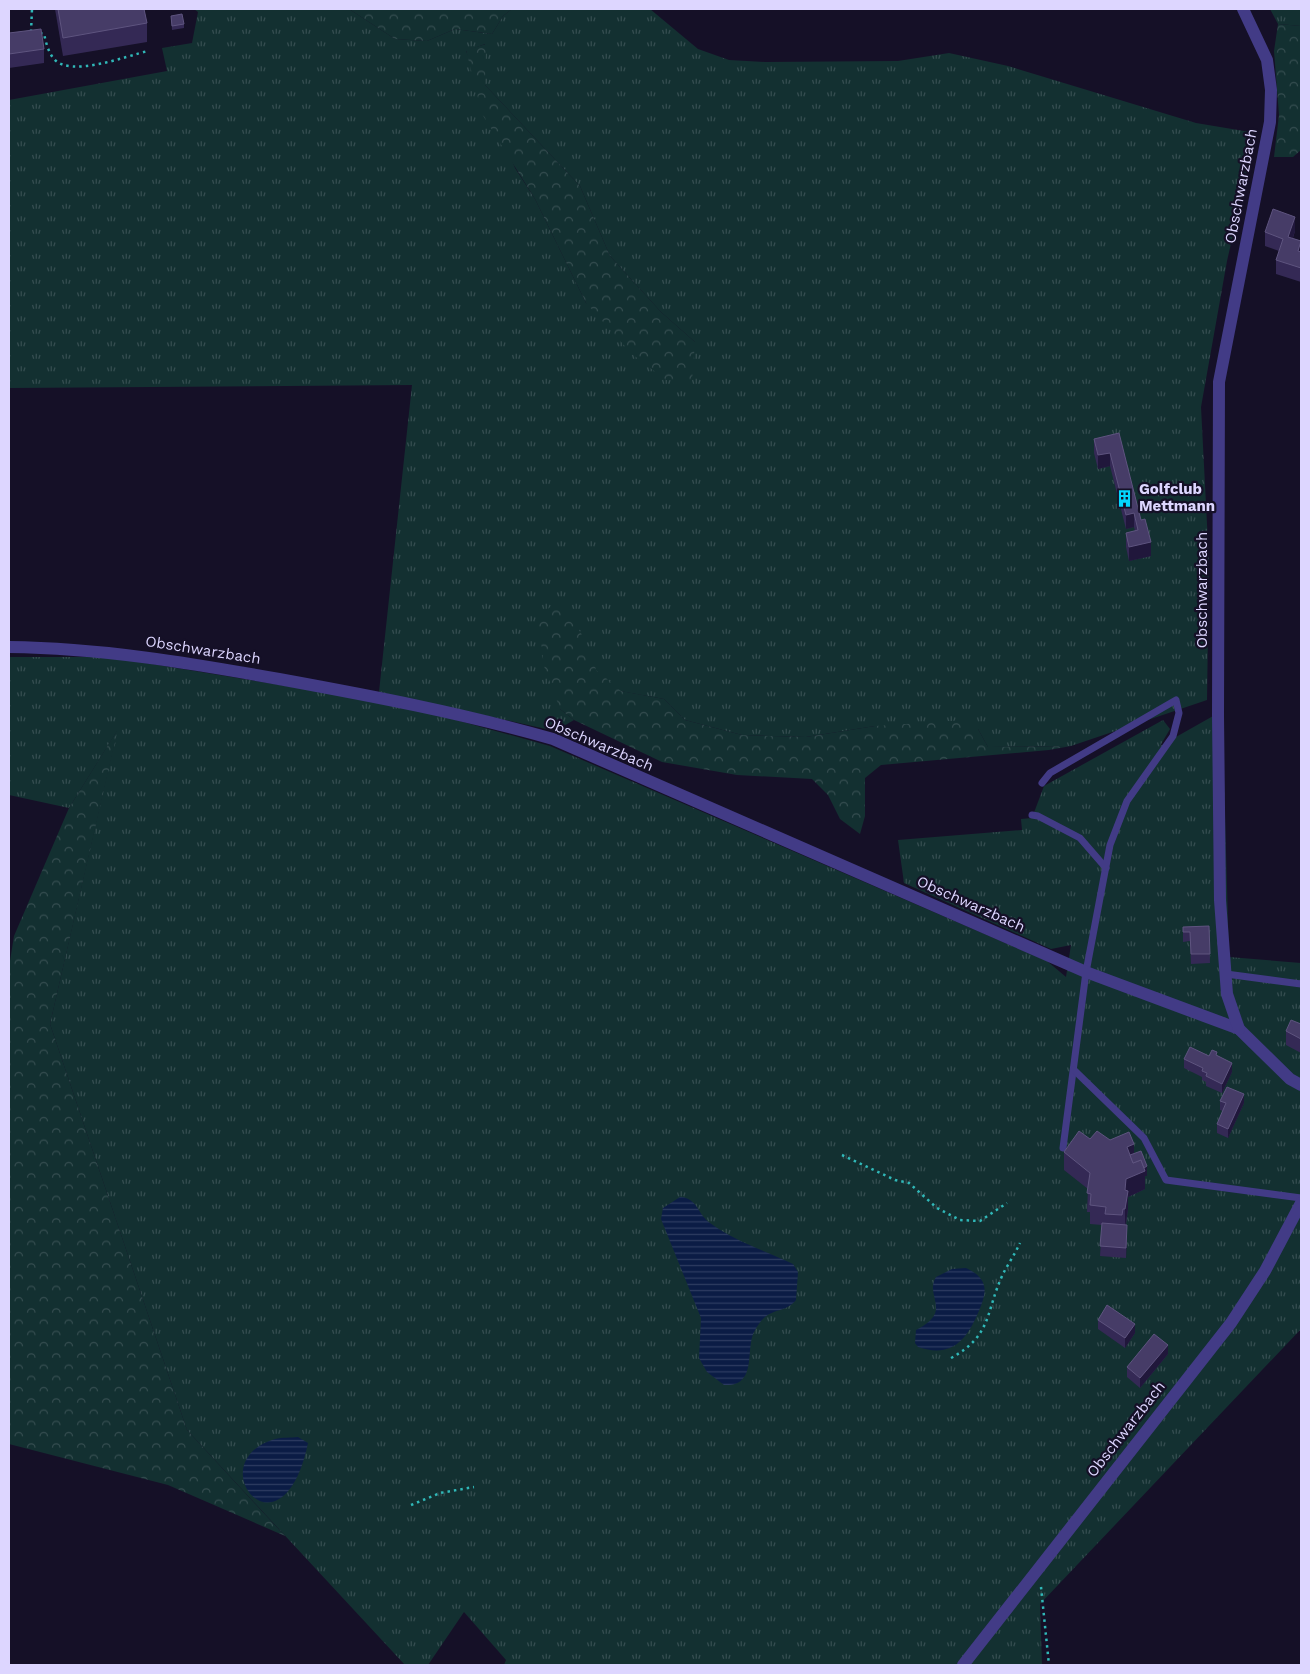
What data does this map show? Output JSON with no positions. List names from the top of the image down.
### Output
{
  "streets": {
    "street": ["Obschwarzbach"]
  },
  "places": {
    "building": ["Golfclub Mettmann"]
  }
}
